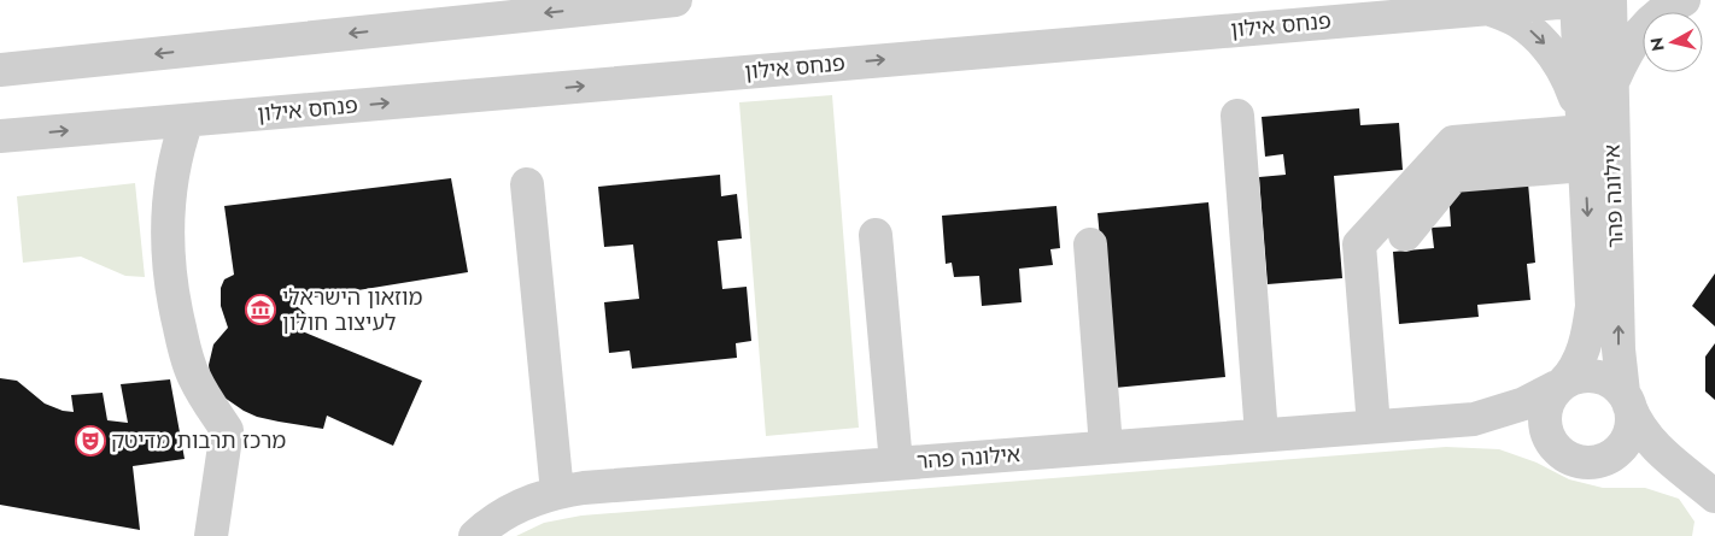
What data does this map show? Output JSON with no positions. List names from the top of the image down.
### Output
{
  "streets": {
    "street": ["פנחס אילון", "אילונה פהר"]
  },
  "crossings": [
    ["פנחס אילון", "אילונה פהר"]
  ],
  "places": {
    "museum": ["מוזאון הישראלי לעיצוב חולון"],
    "theatre": ["מרכז תרבות מדיטק"]
  },
  "north": "left"
}
